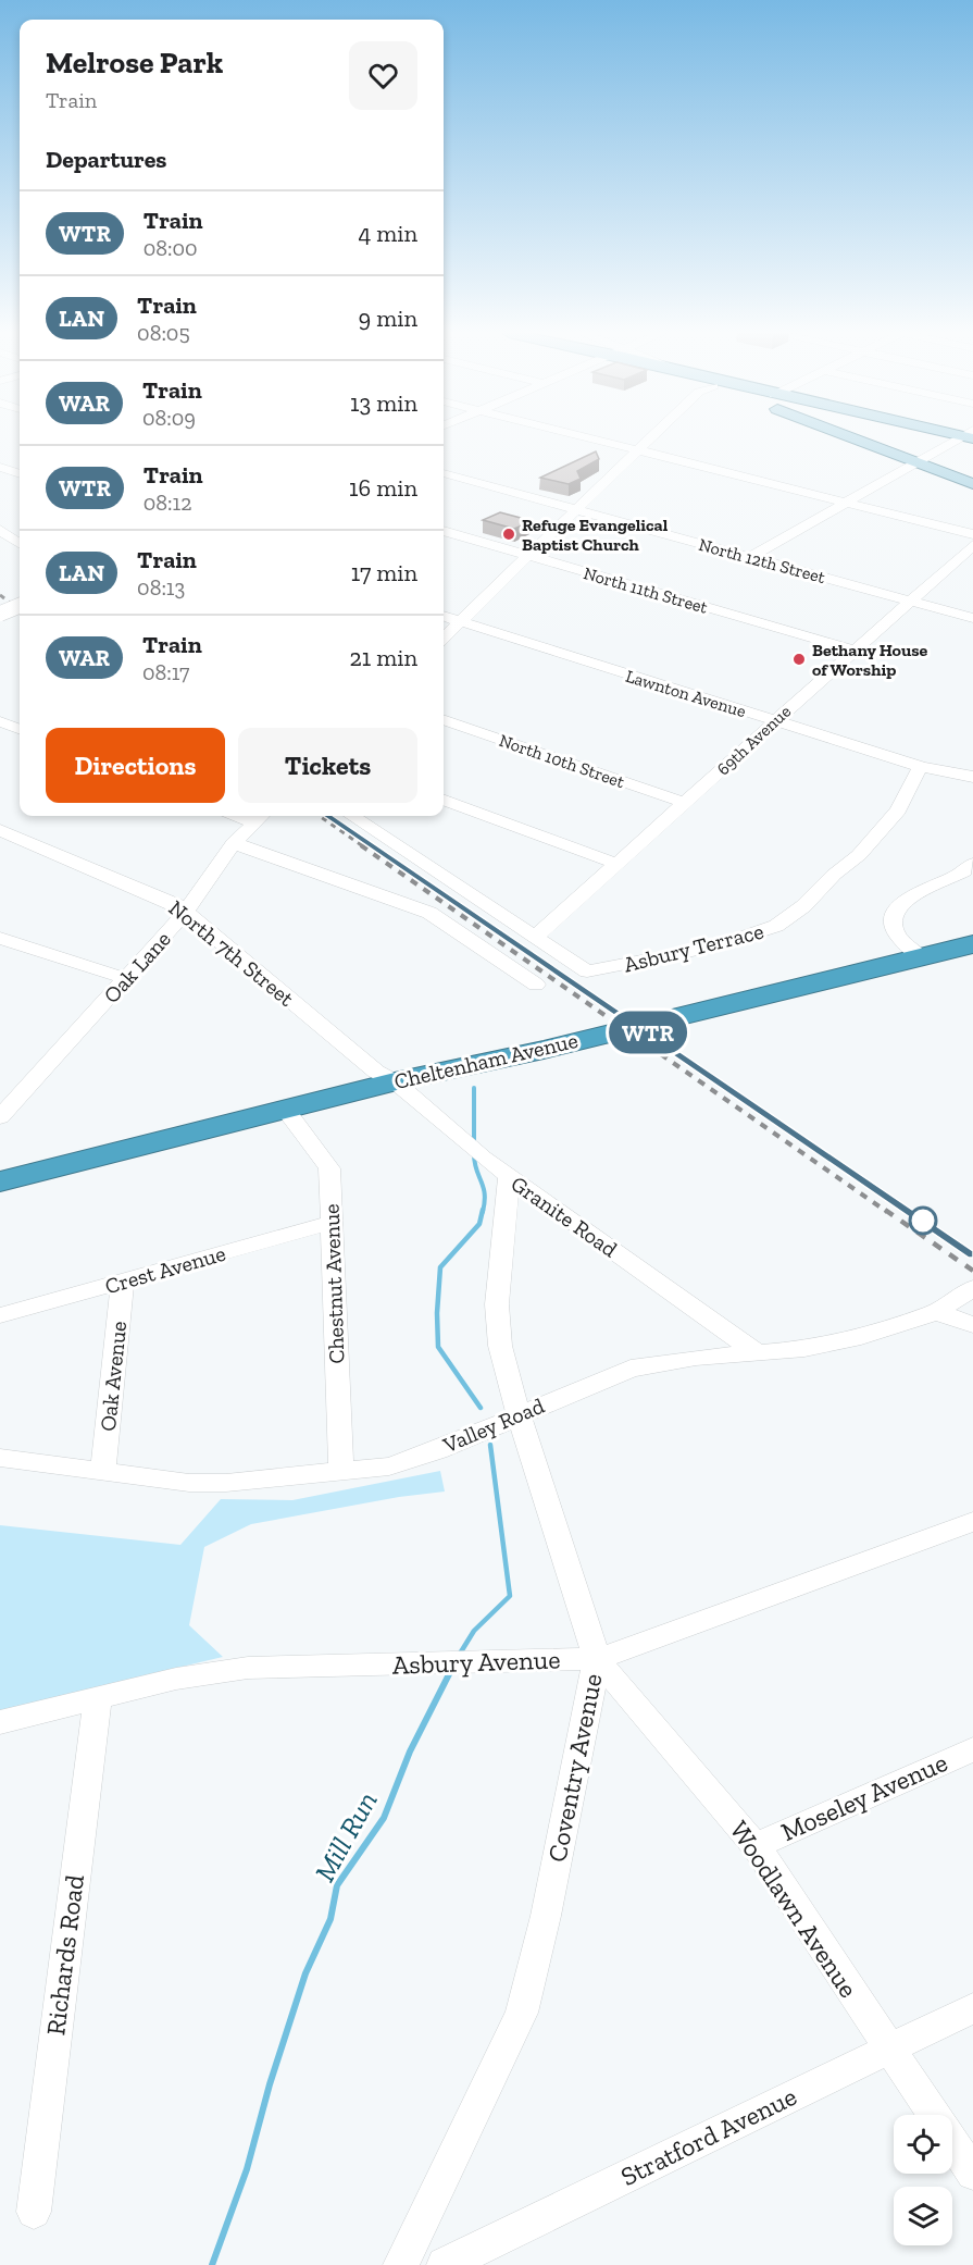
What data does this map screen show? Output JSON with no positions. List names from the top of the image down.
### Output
{
  "streets": {
    "highway": ["Cheltenham Avenue"],
    "street": [
      "North 12th Street",
      "North 11th Street",
      "Lawnton Avenue",
      "69th Avenue",
      "North 10th Street",
      "Asbury Terrace",
      "North 7th Street",
      "Oak Lane",
      "Granite Road",
      "Crest Avenue",
      "Chestnut Avenue",
      "Oak Avenue",
      "Valley Road",
      "Asbury Avenue",
      "Coventry Avenue",
      "Moseley Avenue",
      "Woodlawn Avenue",
      "Richards Road",
      "Stratford Avenue"
    ]
  },
  "crossings": [
    ["North 12th Street", "69th Avenue"],
    ["North 11th Street", "69th Avenue"],
    ["Lawnton Avenue", "69th Avenue"],
    ["Lawnton Avenue", "Asbury Terrace"],
    ["69th Avenue", "North 10th Street"],
    ["69th Avenue", "Asbury Terrace"],
    ["North 7th Street", "Oak Lane"],
    ["North 7th Street", "Cheltenham Avenue"],
    ["North 7th Street", "Granite Road"],
    ["Cheltenham Avenue", "Granite Road"],
    ["Cheltenham Avenue", "Chestnut Avenue"],
    ["Granite Road", "Valley Road"],
    ["Granite Road", "Coventry Avenue"],
    ["Crest Avenue", "Chestnut Avenue"],
    ["Crest Avenue", "Oak Avenue"],
    ["Chestnut Avenue", "Valley Road"],
    ["Oak Avenue", "Valley Road"],
    ["Valley Road", "Coventry Avenue"],
    ["Asbury Avenue", "Coventry Avenue"],
    ["Asbury Avenue", "Woodlawn Avenue"],
    ["Asbury Avenue", "Richards Road"],
    ["Coventry Avenue", "Woodlawn Avenue"],
    ["Moseley Avenue", "Woodlawn Avenue"],
    ["Woodlawn Avenue", "Stratford Avenue"]
  ],
  "water": ["Mill Run"],
  "places": ["Refuge Evangelical Baptist Church", "Bethany House of Worship"],
  "page": {
    "on_map": "WTR",
    "heading": [
      ["Melrose Park", "Train"],
      "Departures"
    ],
    "list": [
      {
        "mark": "WTR",
        "name": "Train",
        "note": "08:00",
        "value": "4 min"
      },
      {
        "mark": "LAN",
        "name": "Train",
        "note": "08:05",
        "value": "9 min"
      },
      {
        "mark": "WAR",
        "name": "Train",
        "note": "08:09",
        "value": "13 min"
      },
      {
        "mark": "WTR",
        "name": "Train",
        "note": "08:12",
        "value": "16 min"
      },
      {
        "mark": "LAN",
        "name": "Train",
        "note": "08:13",
        "value": "17 min"
      },
      {
        "mark": "WAR",
        "name": "Train",
        "note": "08:17",
        "value": "21 min"
      }
    ],
    "buttons": ["Directions", "Tickets"]
  }
}
